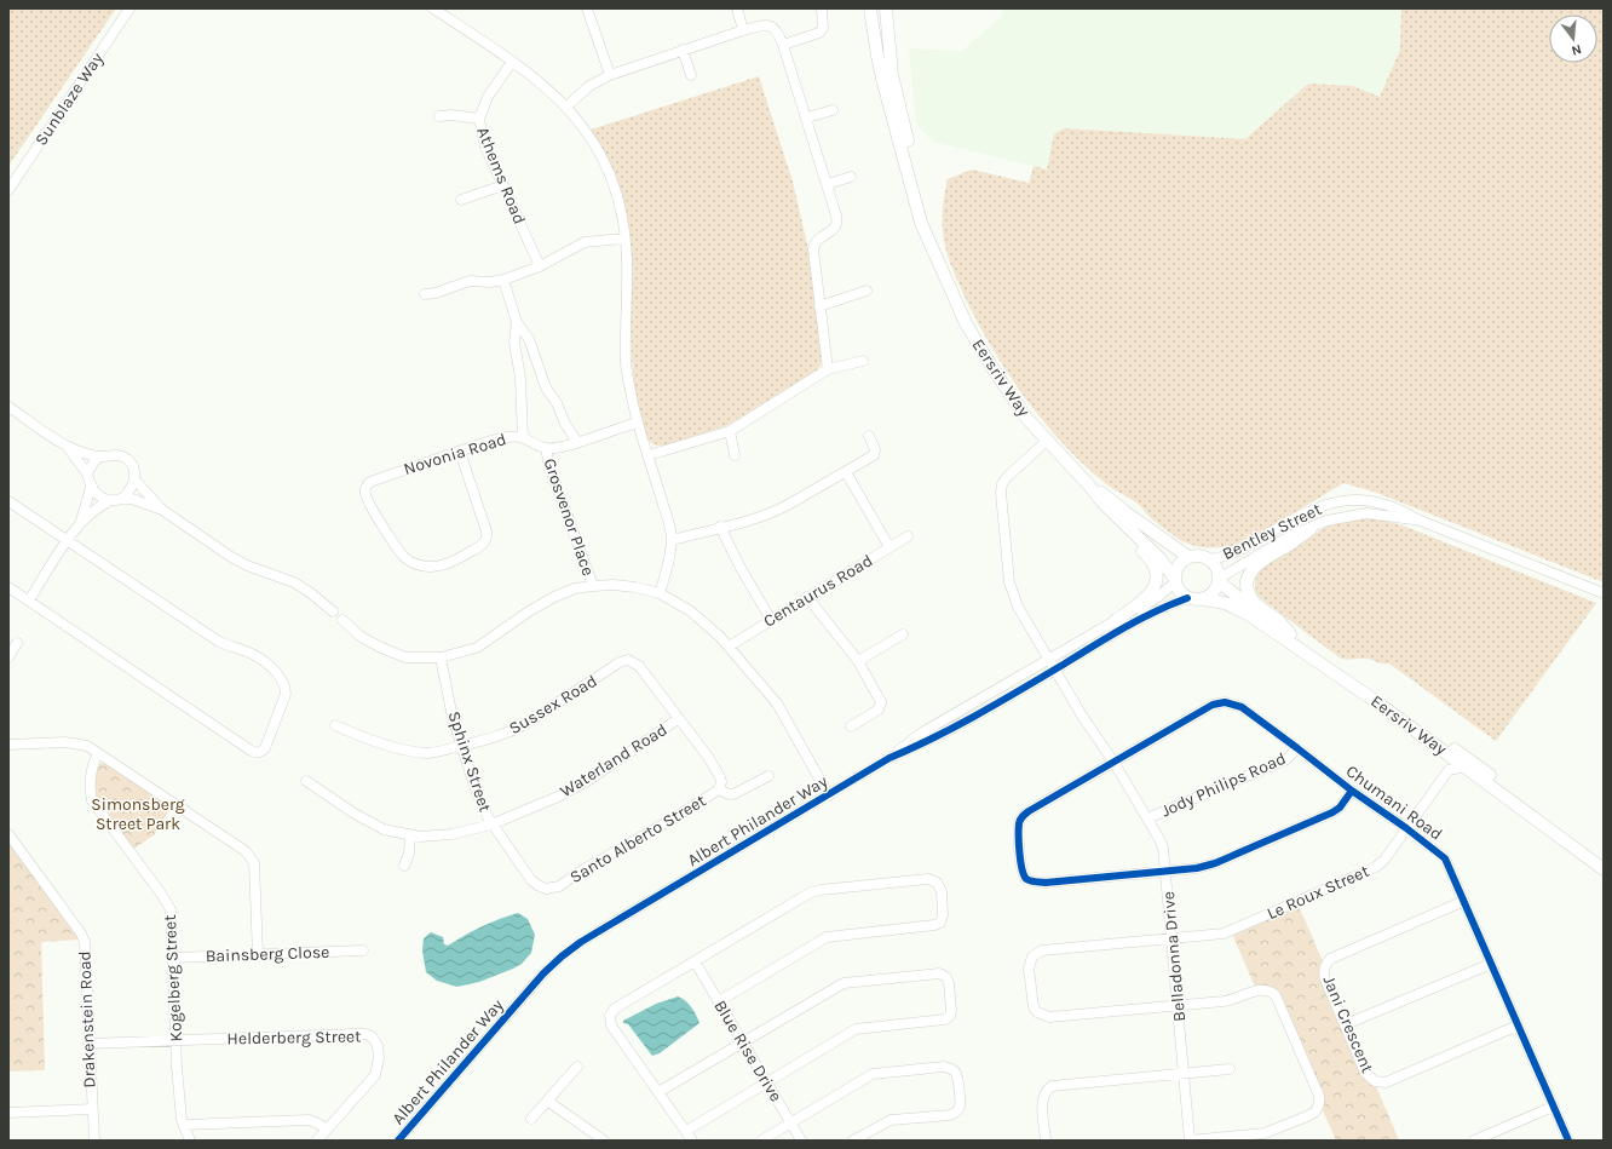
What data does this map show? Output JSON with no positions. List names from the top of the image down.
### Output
{
  "streets": {
    "main road": ["Eersriv Way"],
    "street": [
      "Sunblaze Way",
      "Athems Road",
      "Novonia Road",
      "Grosvenor Place",
      "Bentley Street",
      "Centaurus Road",
      "Sussex Road",
      "Waterland Road",
      "Sphinx Street",
      "Jody Philips Road",
      "Chumani Road",
      "Albert Philander Way",
      "Santo Alberto Street",
      "Le Roux Street",
      "Bainsberg Close",
      "Belladonna Drive",
      "Kogelberg Street",
      "Drakenstein Road",
      "Jani Crescent",
      "Helderberg Street",
      "Blue Rise Drive"
    ]
  },
  "crossings": [
    ["Eersriv Way", "Bentley Street"],
    ["Eersriv Way", "Albert Philander Way"],
    ["Eersriv Way", "Belladonna Drive"],
    ["Novonia Road", "Grosvenor Place"],
    ["Bentley Street", "Albert Philander Way"],
    ["Sussex Road", "Waterland Road"],
    ["Sussex Road", "Sphinx Street"],
    ["Waterland Road", "Sphinx Street"],
    ["Sphinx Street", "Santo Alberto Street"],
    ["Jody Philips Road", "Chumani Road"],
    ["Jody Philips Road", "Belladonna Drive"],
    ["Chumani Road", "Le Roux Street"],
    ["Chumani Road", "Belladonna Drive"],
    ["Chumani Road", "Jani Crescent"],
    ["Albert Philander Way", "Belladonna Drive"],
    ["Le Roux Street", "Belladonna Drive"],
    ["Bainsberg Close", "Kogelberg Street"],
    ["Kogelberg Street", "Helderberg Street"],
    ["Drakenstein Road", "Helderberg Street"]
  ],
  "parks": ["Simonsberg Street Park"],
  "north": "bottom"
}
